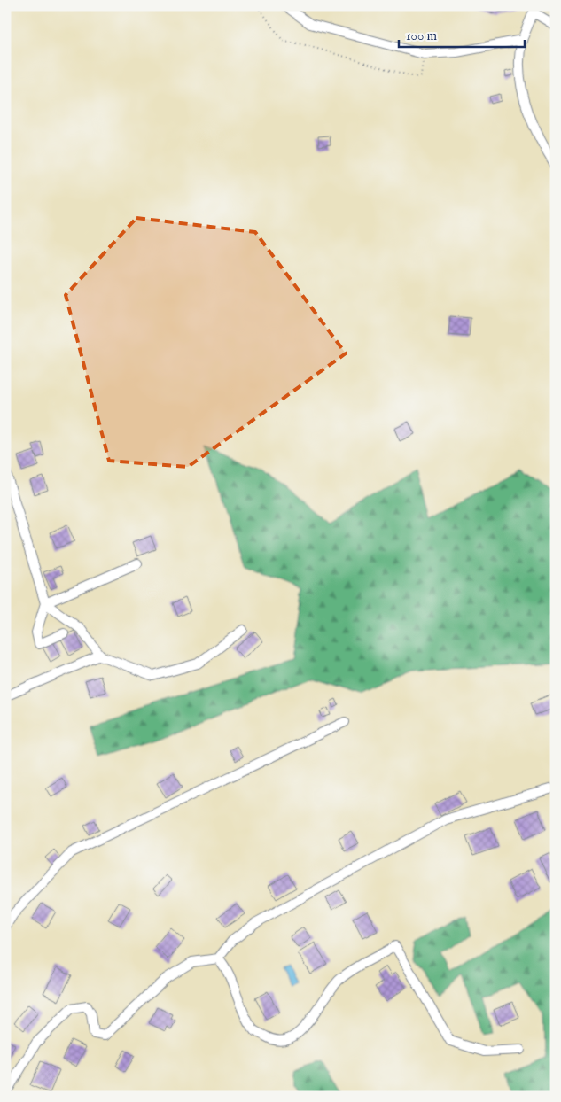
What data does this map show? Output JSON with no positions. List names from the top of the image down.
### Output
{
  "scale_bar": "100 m"
}
